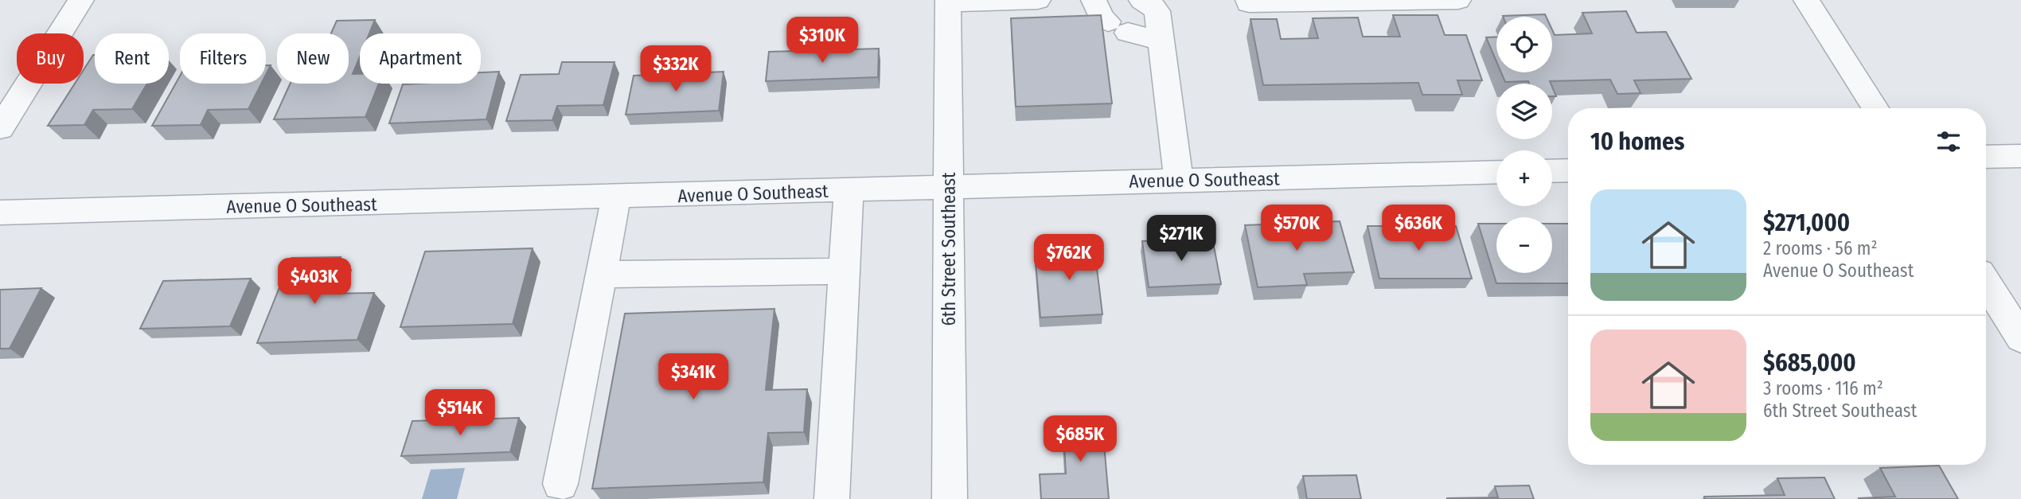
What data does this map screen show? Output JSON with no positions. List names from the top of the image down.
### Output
{
  "streets": {
    "street": ["Avenue O Southeast", "6th Street Southeast"]
  },
  "crossings": [
    ["Avenue O Southeast", "6th Street Southeast"]
  ],
  "page": {
    "map_buttons": ["+", "−"],
    "price": [
      "$310K",
      "$332K",
      "$570K",
      "$636K",
      "$271K",
      "$762K",
      "$403K",
      "$341K",
      "$514K",
      "$685K"
    ],
    "chip": [
      "Buy",
      "Rent",
      "Filters",
      "New",
      "Apartment"
    ],
    "heading": "10 homes",
    "list": [
      {
        "name": "$271,000",
        "note": "2 rooms · 56 m² · Avenue O Southeast"
      },
      {
        "name": "$685,000",
        "note": "3 rooms · 116 m² · 6th Street Southeast"
      }
    ]
  }
}
